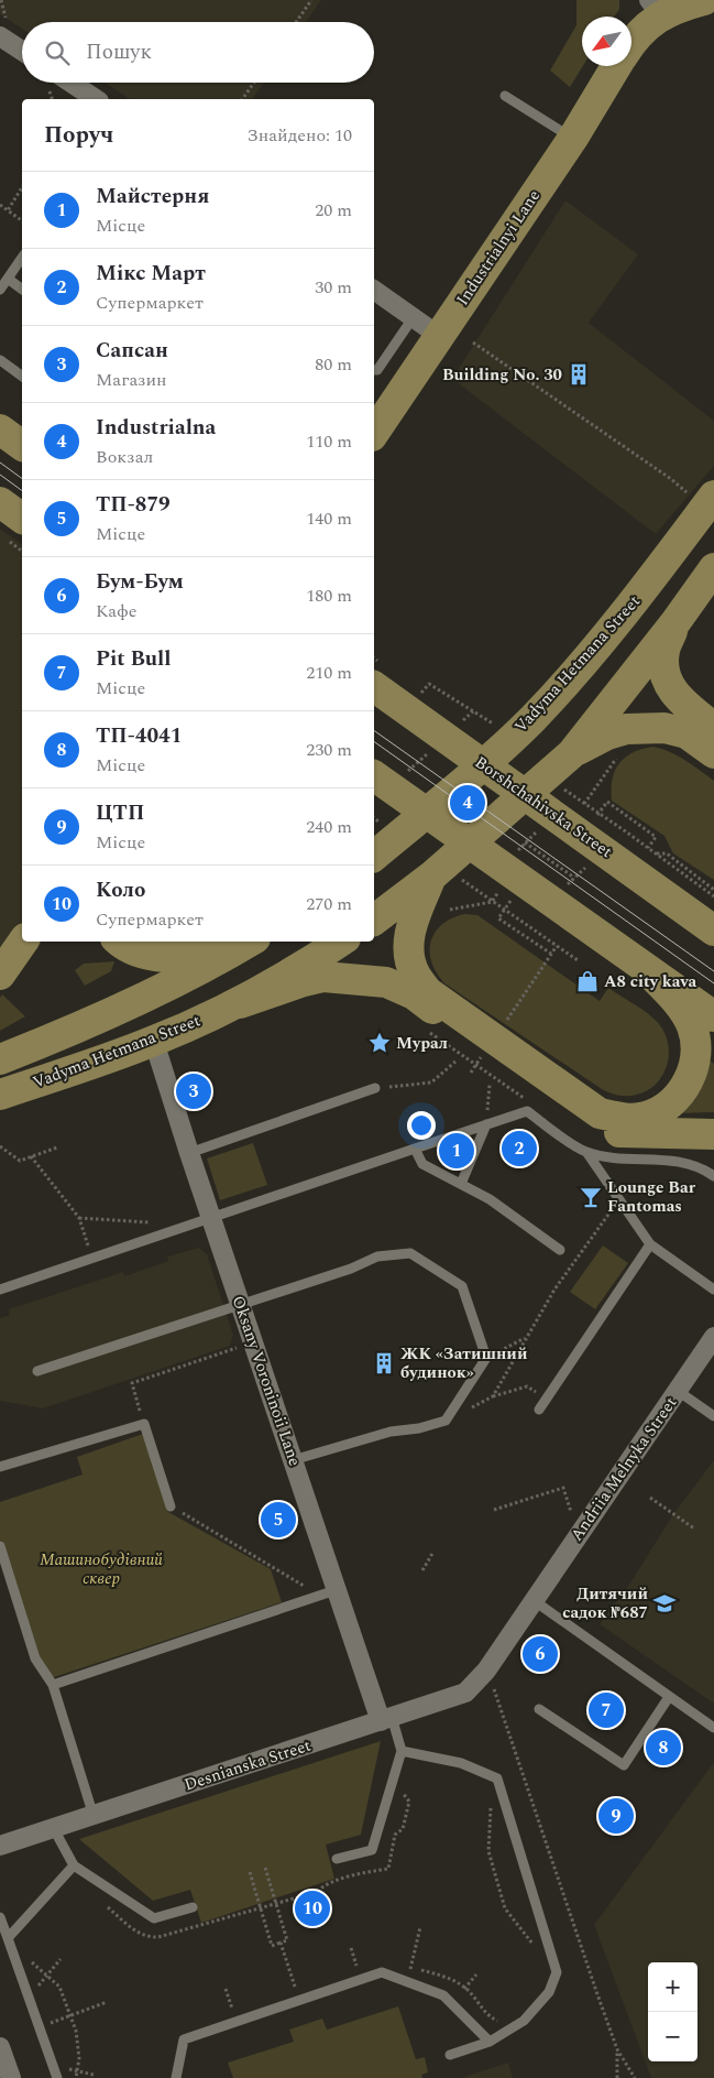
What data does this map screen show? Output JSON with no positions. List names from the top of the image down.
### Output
{
  "streets": {
    "main road": ["Industrialnyi Lane", "Vadyma Hetmana Street", "Borshchahivska Street"],
    "street": ["Oksany Voroninoii Lane", "Andriia Melnyka Street", "Desnianska Street"]
  },
  "crossings": [
    ["Vadyma Hetmana Street", "Oksany Voroninoii Lane"],
    ["Oksany Voroninoii Lane", "Desnianska Street"],
    ["Andriia Melnyka Street", "Desnianska Street"]
  ],
  "parks": ["Машинобудівний сквер"],
  "places": {
    "building": ["Building No. 30", "ЖК «Затишний будинок»"],
    "shop": ["A8 city kava"],
    "place": ["Мурал"],
    "bar": ["Lounge Bar Fantomas"],
    "school or university": ["Дитячий садок №687"]
  },
  "north": "bottom left",
  "page": {
    "search": "Пошук",
    "heading": ["Поруч", "Знайдено: 10"],
    "list": [
      {
        "mark": "1",
        "name": "Майстерня",
        "note": "Місце",
        "value": "20 m"
      },
      {
        "mark": "2",
        "name": "Мікс Март",
        "note": "Супермаркет",
        "value": "30 m"
      },
      {
        "mark": "3",
        "name": "Сапсан",
        "note": "Магазин",
        "value": "80 m"
      },
      {
        "mark": "4",
        "name": "Industrialna",
        "note": "Вокзал",
        "value": "110 m"
      },
      {
        "mark": "5",
        "name": "ТП-879",
        "note": "Місце",
        "value": "140 m"
      },
      {
        "mark": "6",
        "name": "Бум-Бум",
        "note": "Кафе",
        "value": "180 m"
      },
      {
        "mark": "7",
        "name": "Pit Bull",
        "note": "Місце",
        "value": "210 m"
      },
      {
        "mark": "8",
        "name": "ТП-4041",
        "note": "Місце",
        "value": "230 m"
      },
      {
        "mark": "9",
        "name": "ЦТП",
        "note": "Місце",
        "value": "240 m"
      },
      {
        "mark": "10",
        "name": "Коло",
        "note": "Супермаркет",
        "value": "270 m"
      }
    ],
    "pins": [
      "4",
      "3",
      "2",
      "1",
      "5",
      "6",
      "7",
      "8",
      "9",
      "10"
    ],
    "map_buttons": ["+", "−"]
  }
}
